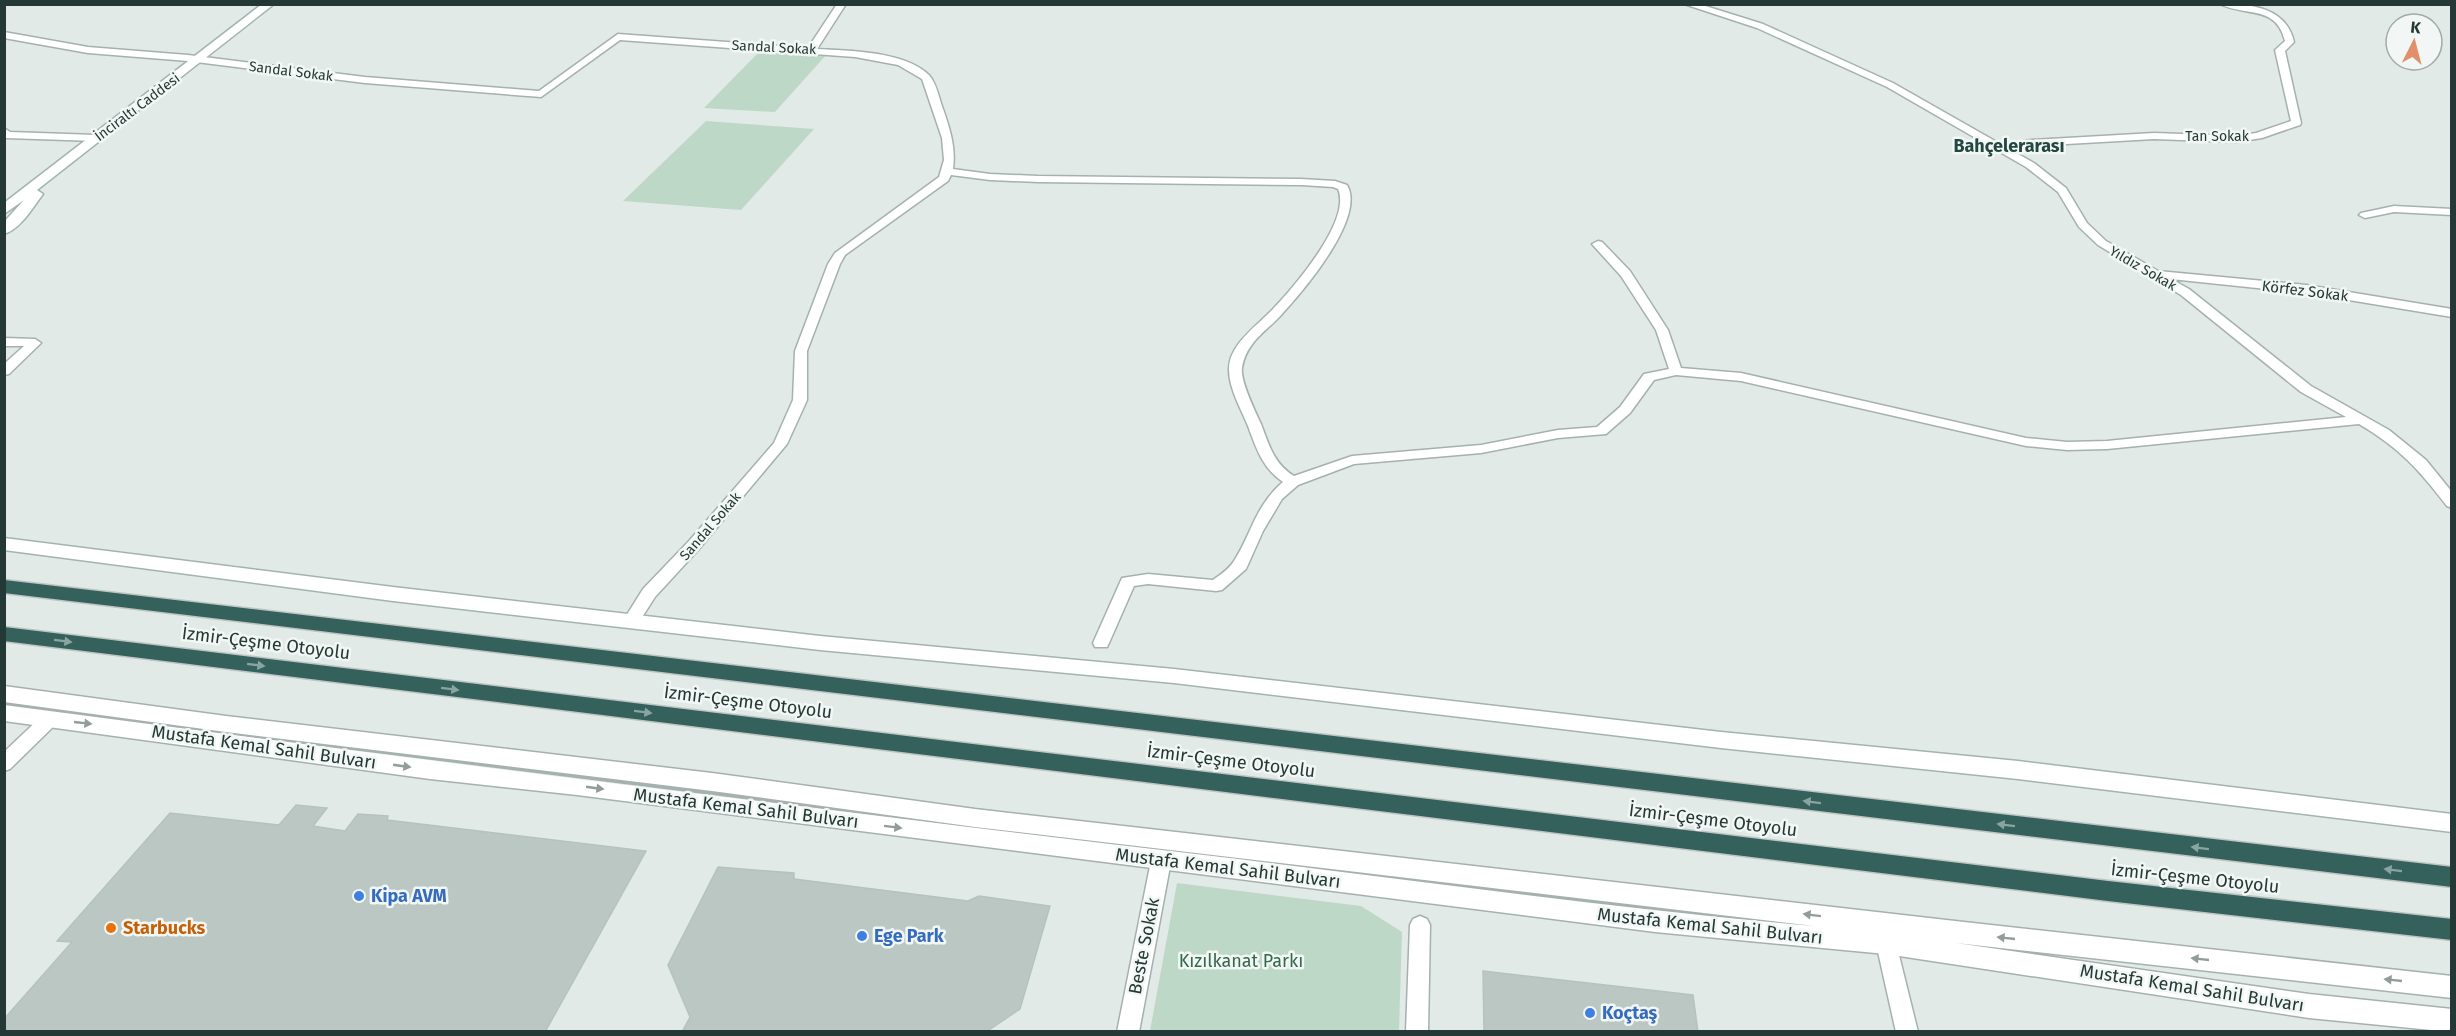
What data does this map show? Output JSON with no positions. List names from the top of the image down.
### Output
{
  "streets": {
    "highway": ["İzmir-Çeşme Otoyolu"],
    "street": [
      "Sandal Sokak",
      "İnciraltı Caddesi",
      "Tan Sokak",
      "Yıldız Sokak",
      "Körfez Sokak",
      "Mustafa Kemal Sahil Bulvarı",
      "Beste Sokak"
    ]
  },
  "crossings": [
    ["Sandal Sokak", "İnciraltı Caddesi"],
    ["Tan Sokak", "Yıldız Sokak"],
    ["Yıldız Sokak", "Körfez Sokak"],
    ["Mustafa Kemal Sahil Bulvarı", "Beste Sokak"]
  ],
  "districts": ["Bahçelerarası"],
  "parks": ["Kızılkanat Parkı"],
  "places": [
    "Kipa AVM",
    "Starbucks",
    "Ege Park",
    "Koçtaş"
  ],
  "north": "top"
}
